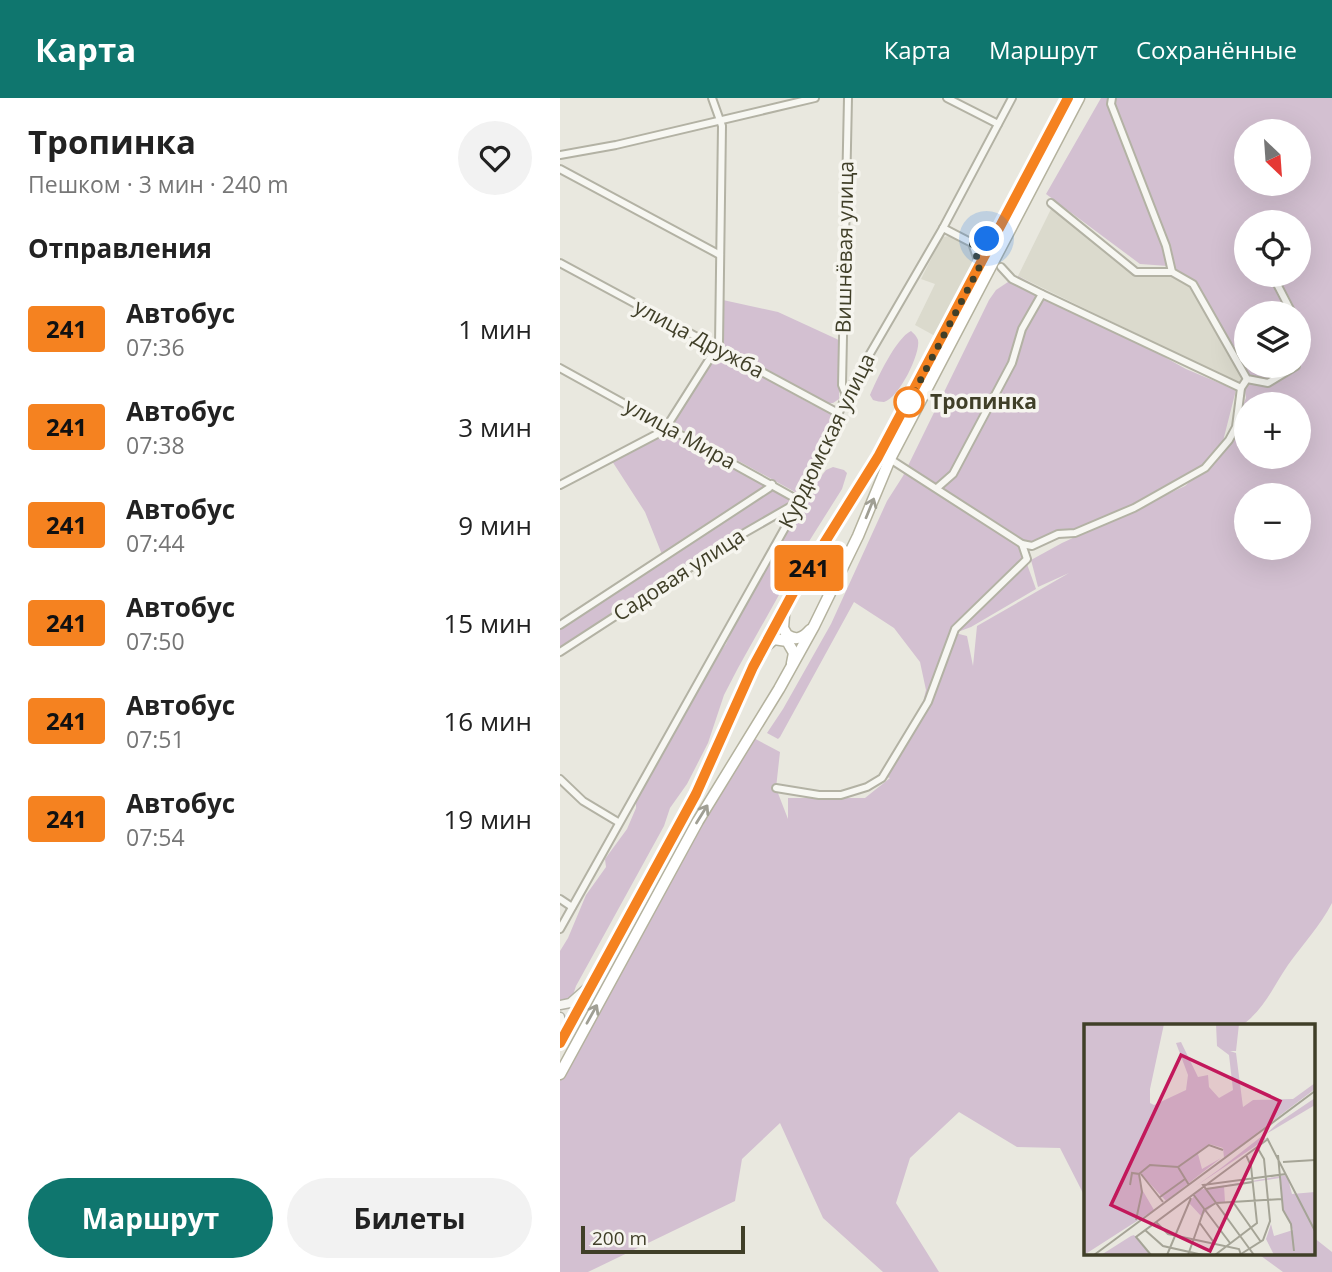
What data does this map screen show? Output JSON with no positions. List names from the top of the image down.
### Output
{
  "streets": {
    "street": [
      "Вишнёвая улица",
      "улица Дружба",
      "улица Мира",
      "Курдюмская улица",
      "Садовая улица"
    ]
  },
  "crossings": [
    ["Вишнёвая улица", "Курдюмская улица"],
    ["улица Дружба", "Курдюмская улица"],
    ["улица Мира", "Курдюмская улица"],
    ["улица Мира", "Садовая улица"],
    ["Курдюмская улица", "Садовая улица"]
  ],
  "places": ["Тропинка"],
  "lines": ["bus line 241"],
  "scale_bar": "200 m",
  "north": "bottom right",
  "page": {
    "header": "Карта",
    "nav": ["Карта", "Маршрут", "Сохранённые"],
    "heading": [
      ["Тропинка", "Пешком · 3 мин · 240 m"],
      "Отправления"
    ],
    "on_map": "241",
    "map_buttons": ["+", "−"],
    "list": [
      {
        "mark": "241",
        "name": "Автобус",
        "note": "07:36",
        "value": "1 мин"
      },
      {
        "mark": "241",
        "name": "Автобус",
        "note": "07:38",
        "value": "3 мин"
      },
      {
        "mark": "241",
        "name": "Автобус",
        "note": "07:44",
        "value": "9 мин"
      },
      {
        "mark": "241",
        "name": "Автобус",
        "note": "07:50",
        "value": "15 мин"
      },
      {
        "mark": "241",
        "name": "Автобус",
        "note": "07:51",
        "value": "16 мин"
      },
      {
        "mark": "241",
        "name": "Автобус",
        "note": "07:54",
        "value": "19 мин"
      }
    ],
    "buttons": ["Маршрут", "Билеты"],
    "scale": "200 m"
  }
}
